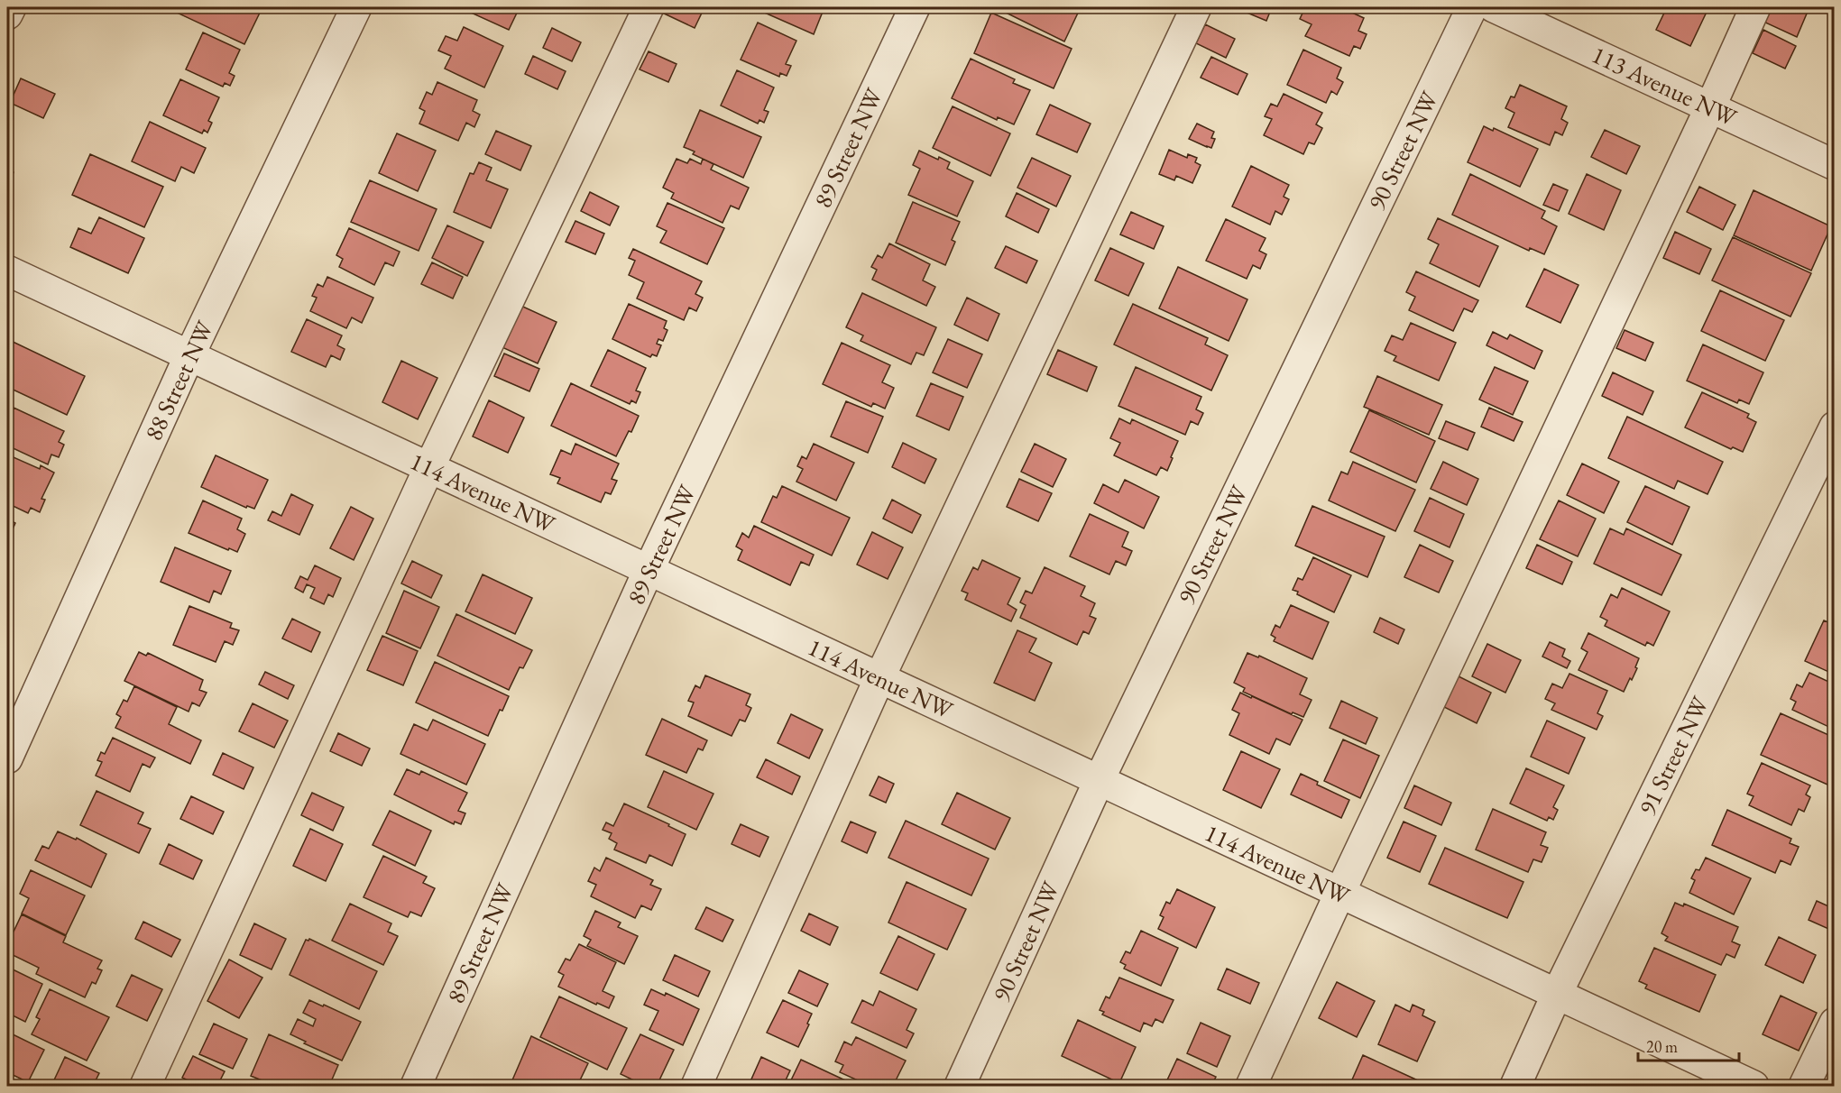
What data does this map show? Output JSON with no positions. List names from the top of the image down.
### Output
{
  "streets": {
    "street": [
      "113 Avenue NW",
      "89 Street NW",
      "90 Street NW",
      "88 Street NW",
      "114 Avenue NW",
      "91 Street NW"
    ]
  },
  "crossings": [
    ["89 Street NW", "114 Avenue NW"],
    ["90 Street NW", "114 Avenue NW"],
    ["88 Street NW", "114 Avenue NW"],
    ["114 Avenue NW", "91 Street NW"]
  ],
  "scale_bar": "20 m"
}
